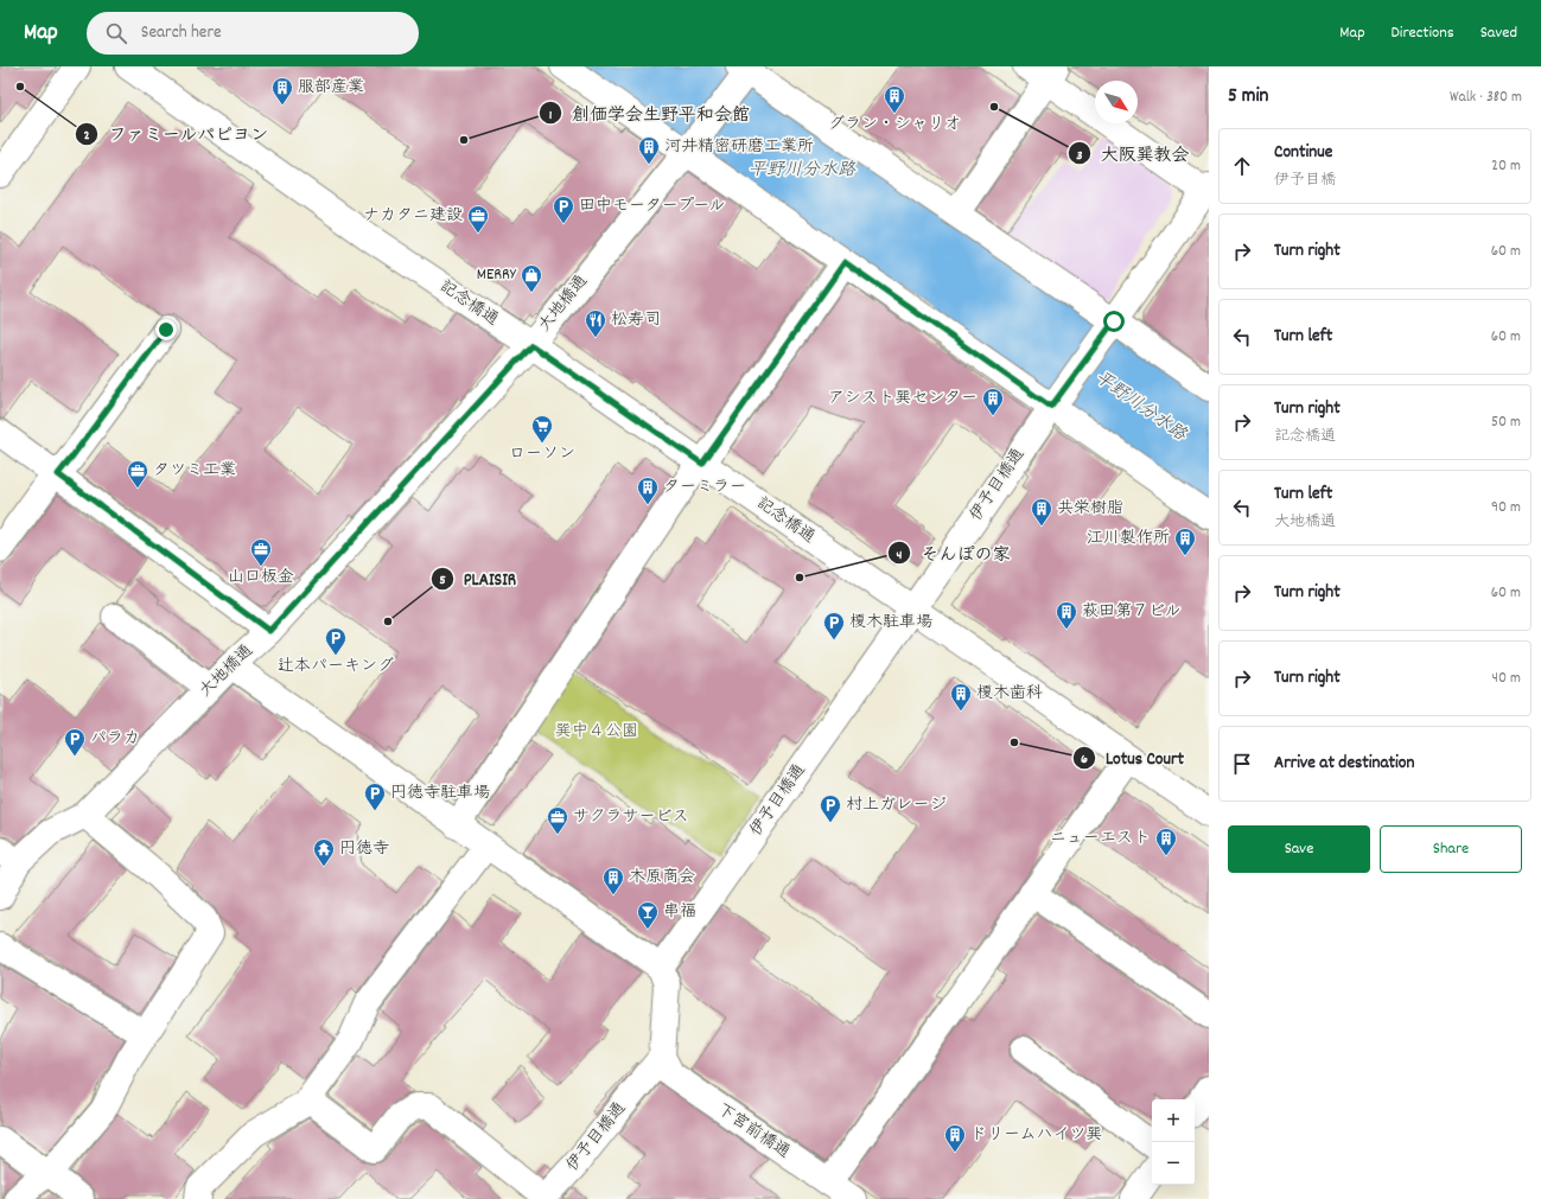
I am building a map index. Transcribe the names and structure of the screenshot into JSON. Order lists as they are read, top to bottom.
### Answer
{
  "streets": {
    "street": [
      "記念橋通",
      "大地橋通",
      "伊予目橋通",
      "下宮前橋通"
    ]
  },
  "crossings": [
    ["記念橋通", "大地橋通"],
    ["記念橋通", "伊予目橋通"],
    ["伊予目橋通", "下宮前橋通"]
  ],
  "water": ["平野川分水路"],
  "parks": ["巽中４公園"],
  "places": {
    "other": [
      "ファミールパピヨン",
      "大阪巽教会",
      "創価学会生野平和会館",
      "そんぽの家",
      "PLAISIR",
      "Lotus Court"
    ],
    "building": [
      "服部産業",
      "グラン・シャリオ",
      "河井精密研磨工業所",
      "アシスト巽センター",
      "ターミラー",
      "共栄樹脂",
      "江川製作所",
      "萩田第７ビル",
      "榎木歯科",
      "ニューエスト",
      "木原商会",
      "ドリームハイツ巽"
    ],
    "parking": [
      "田中モータープール",
      "榎木駐車場",
      "辻本パーキング",
      "パラカ",
      "円徳寺駐車場",
      "村上ガレージ"
    ],
    "office": [
      "ナカタニ建設",
      "タツミ工業",
      "山口板金",
      "サクラサービス"
    ],
    "shop": ["MERRY"],
    "restaurant": ["松寿司"],
    "supermarket": ["ローソン"],
    "temple": ["円徳寺"],
    "bar": ["串福"]
  },
  "north": "bottom right",
  "page": {
    "header": "Map",
    "search": "Search here",
    "nav": ["Map", "Directions", "Saved"],
    "heading": ["5 min", "Walk · 380 m"],
    "list": [
      ["Continue", "伊予目橋", "20 m"],
      ["Turn right", "60 m"],
      ["Turn left", "60 m"],
      ["Turn right", "記念橋通", "50 m"],
      ["Turn left", "大地橋通", "90 m"],
      ["Turn right", "60 m"],
      ["Turn right", "40 m"],
      "Arrive at destination"
    ],
    "buttons": ["Save", "Share"],
    "map_buttons": ["+", "−"]
  }
}
